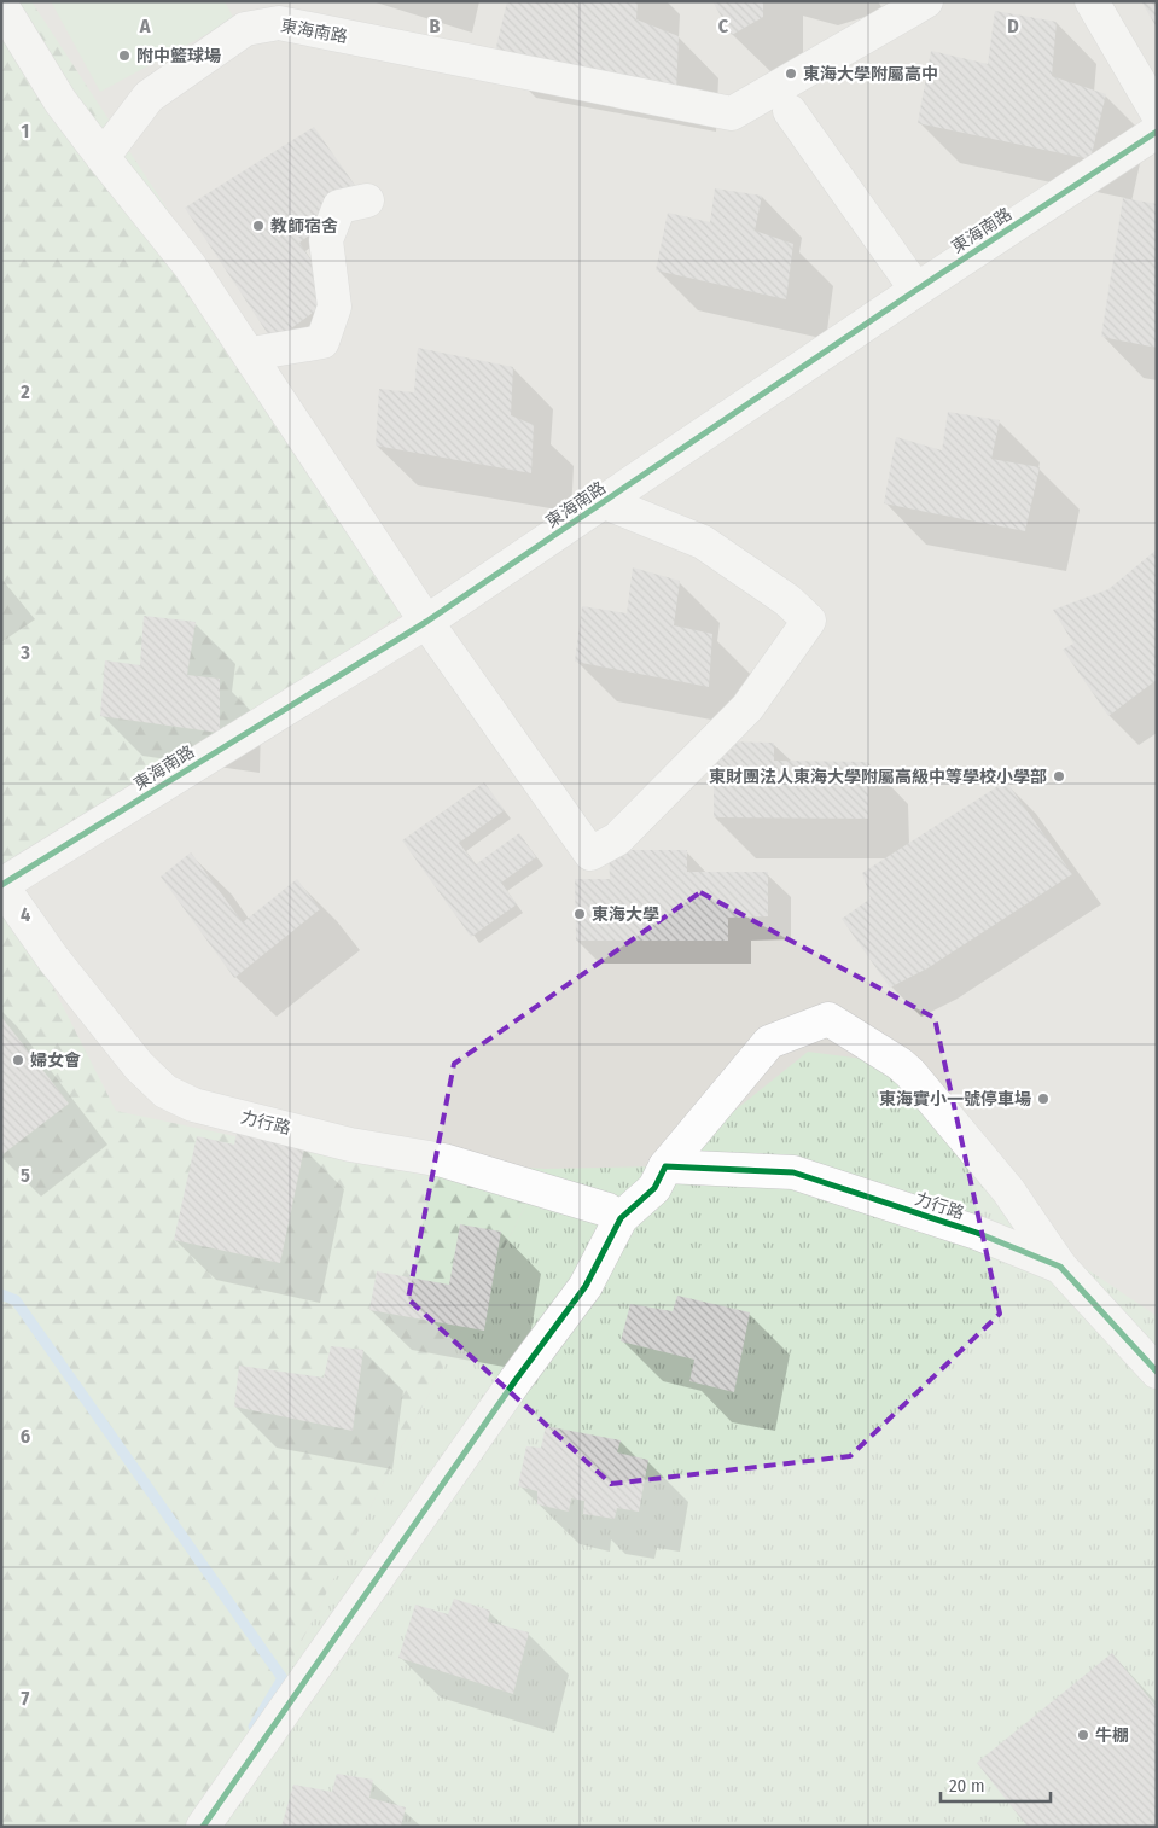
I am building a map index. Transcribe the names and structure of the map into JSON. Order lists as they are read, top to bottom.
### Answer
{
  "streets": {
    "street": ["東海南路", "力行路"]
  },
  "crossings": [
    ["東海南路", "力行路"]
  ],
  "places": [
    "附中籃球場",
    "東海大學附屬高中",
    "教師宿舍",
    "東財團法人東海大學附屬高級中等學校小學部",
    "東海大學",
    "婦女會",
    "東海實小一號停車場",
    "牛棚"
  ],
  "scale_bar": "20 m",
  "grid": {
    "columns": [
      "A",
      "B",
      "C",
      "D"
    ],
    "rows": [
      "1",
      "2",
      "3",
      "4",
      "5",
      "6",
      "7"
    ]
  }
}
